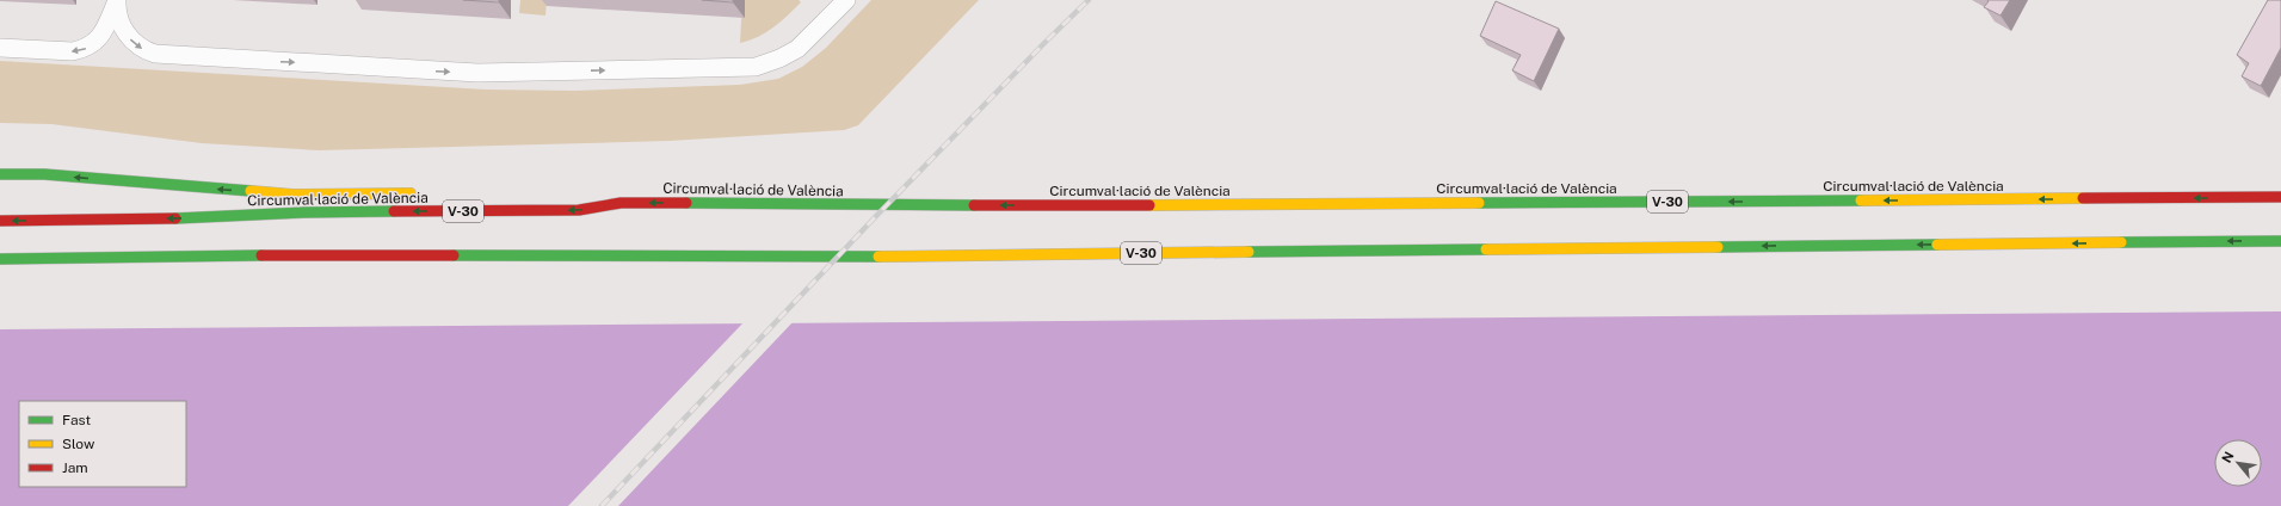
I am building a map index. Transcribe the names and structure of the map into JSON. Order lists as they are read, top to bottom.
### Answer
{
  "streets": {
    "highway": ["Circumval·lació de València", "V-30"]
  },
  "legend": ["Fast", "Slow", "Jam"],
  "north": "top left"
}
